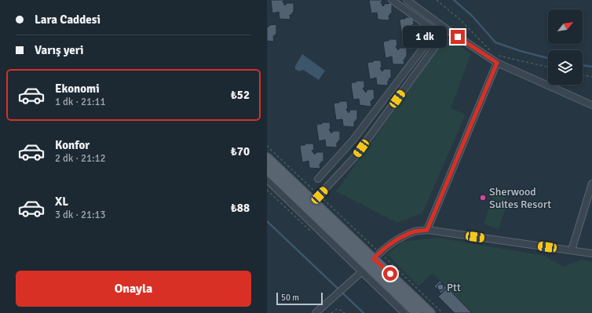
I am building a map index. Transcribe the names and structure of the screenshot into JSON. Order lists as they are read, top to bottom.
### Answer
{
  "places": ["Sherwood Suites Resort", "Ptt"],
  "scale_bar": "50 m",
  "north": "top right",
  "page": {
    "banner": ["Lara Caddesi", "Varış yeri"],
    "bubble": "1 dk",
    "list": [
      {
        "name": "Ekonomi",
        "note": "1 dk · 21:11",
        "value": "₺52"
      },
      {
        "name": "Konfor",
        "note": "2 dk · 21:12",
        "value": "₺70"
      },
      {
        "name": "XL",
        "note": "3 dk · 21:13",
        "value": "₺88"
      }
    ],
    "buttons": "Onayla",
    "scale": "50 m"
  }
}
